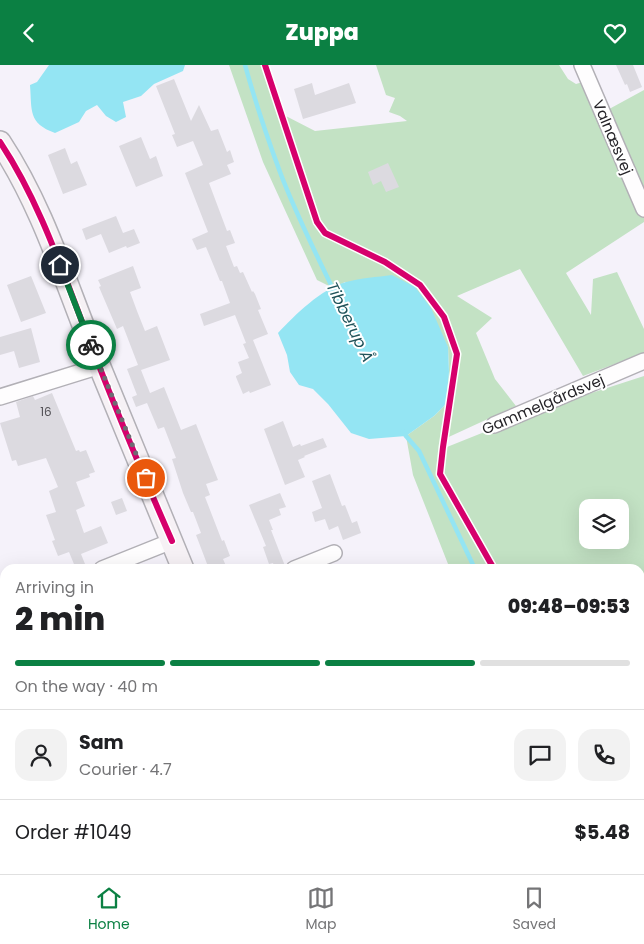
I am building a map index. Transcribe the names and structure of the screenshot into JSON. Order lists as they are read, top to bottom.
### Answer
{
  "streets": {
    "street": ["Valnæsvej", "Gammelgårdsvej"]
  },
  "water": ["Tibberup Å"],
  "house_numbers": ["16"],
  "page": {
    "header": "Zuppa",
    "heading": ["2 min", "Arriving in", "09:48–09:53"],
    "panel": [
      "Sam",
      "Courier · 4.7",
      "Order #1049",
      "$5.48"
    ],
    "bar": "On the way · 40 m",
    "tabs": ["Home", "Map", "Saved"]
  }
}
